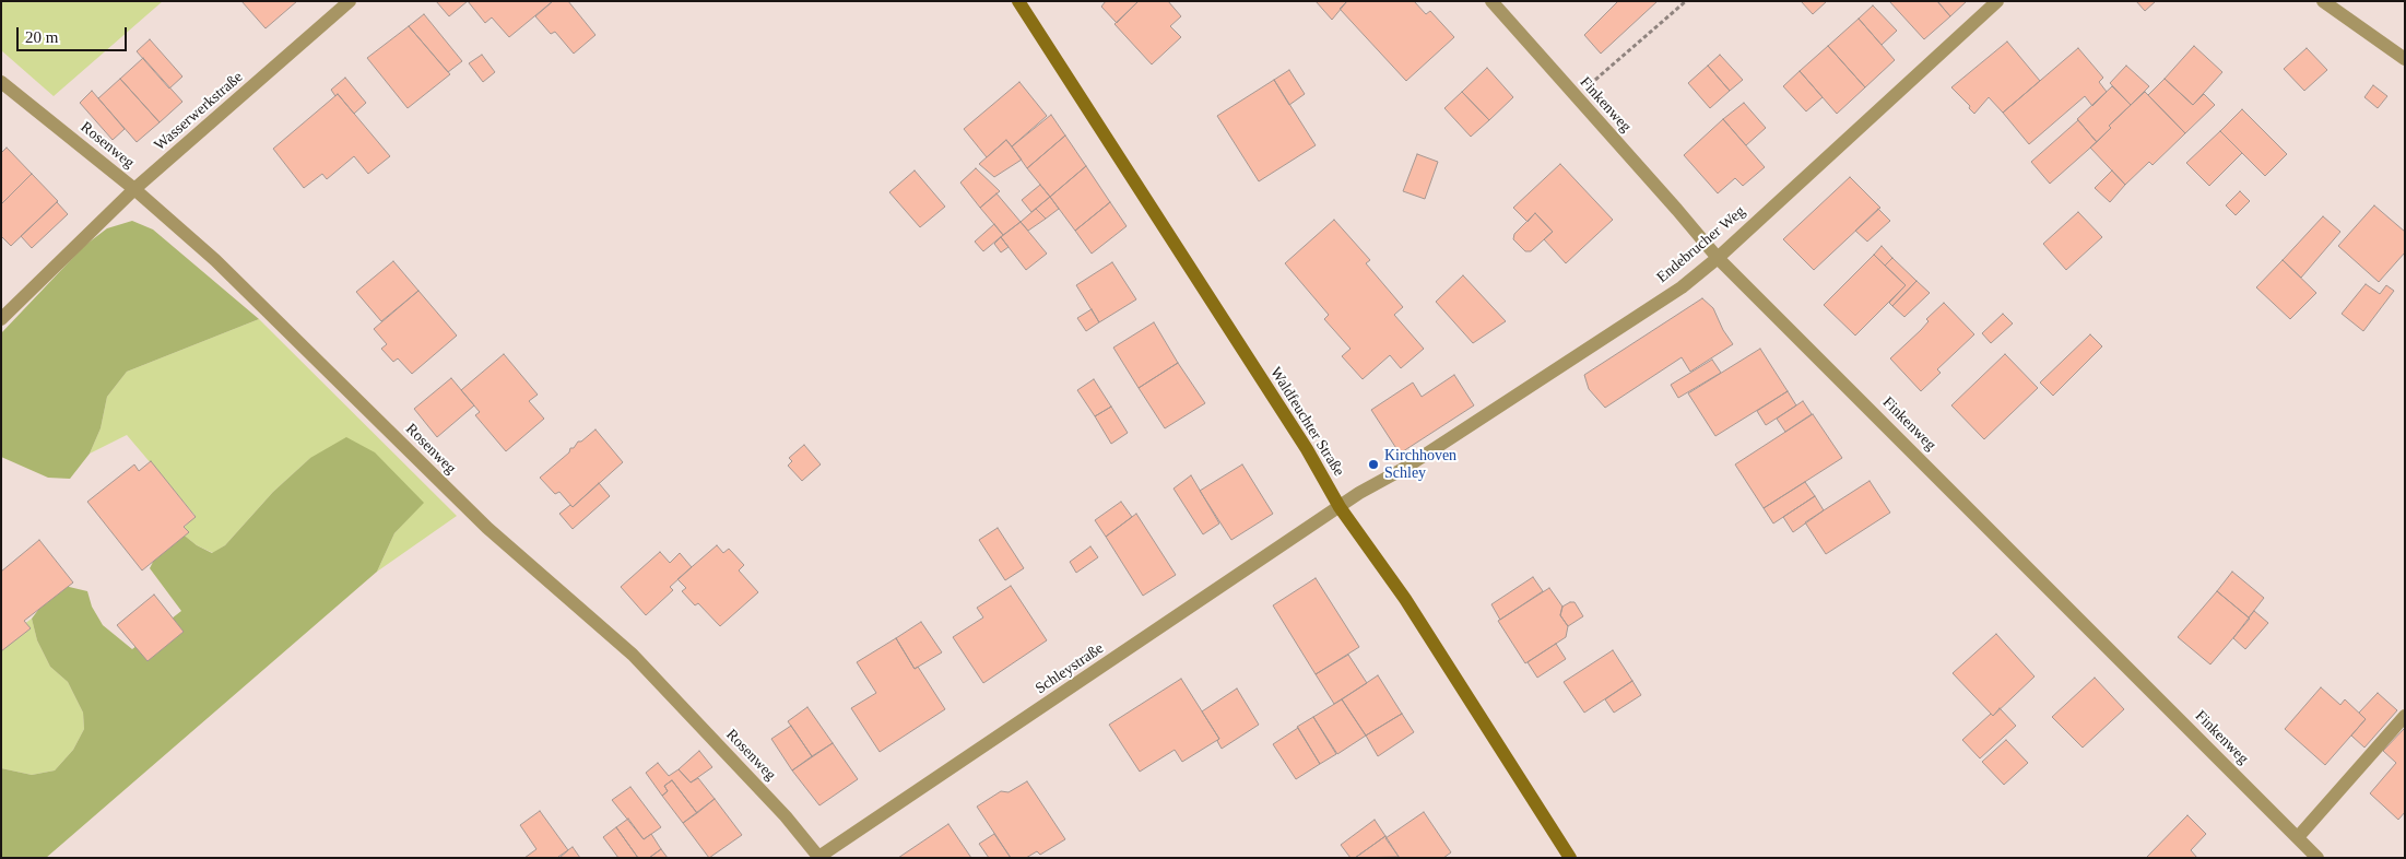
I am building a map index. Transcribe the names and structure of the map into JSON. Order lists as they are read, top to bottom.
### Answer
{
  "streets": {
    "street": [
      "Finkenweg",
      "Wasserwerkstraße",
      "Rosenweg",
      "Endebrucher Weg",
      "Waldfeuchter Straße",
      "Schleystraße"
    ]
  },
  "crossings": [
    ["Finkenweg", "Endebrucher Weg"],
    ["Wasserwerkstraße", "Rosenweg"],
    ["Rosenweg", "Schleystraße"],
    ["Endebrucher Weg", "Waldfeuchter Straße"],
    ["Endebrucher Weg", "Schleystraße"],
    ["Waldfeuchter Straße", "Schleystraße"]
  ],
  "places": ["Kirchhoven Schley"],
  "scale_bar": "20 m"
}
